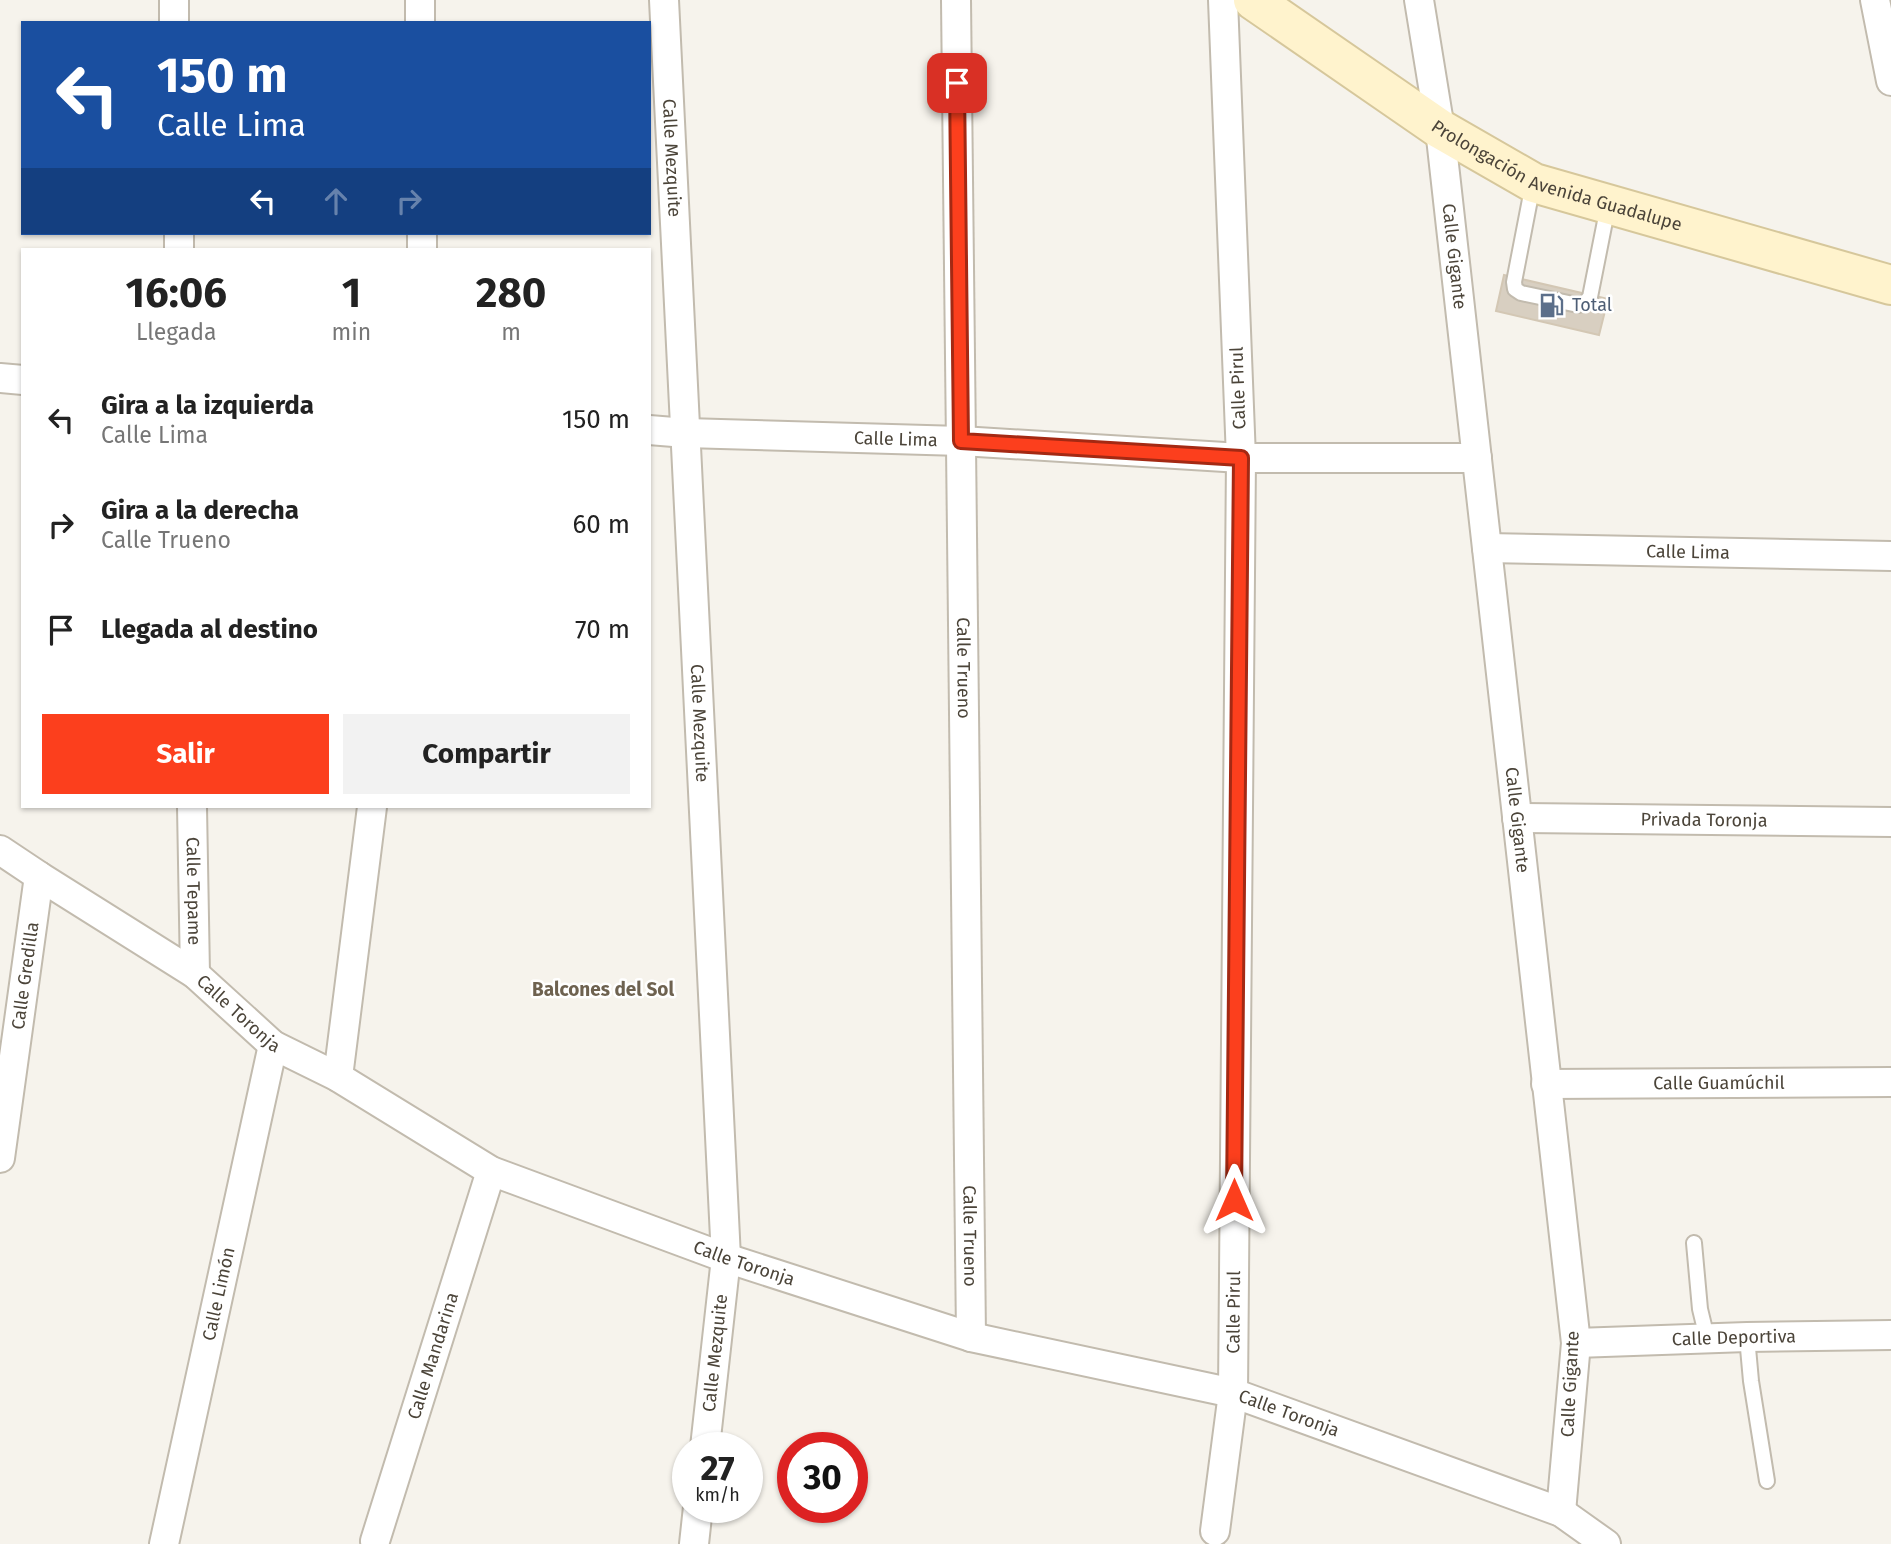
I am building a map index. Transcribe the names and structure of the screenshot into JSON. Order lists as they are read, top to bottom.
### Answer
{
  "streets": {
    "main road": ["Prolongación Avenida Guadalupe"],
    "street": [
      "Calle Mezquite",
      "Calle Gigante",
      "Calle Pirul",
      "Calle Lima",
      "Calle Trueno",
      "Privada Toronja",
      "Calle Tepame",
      "Calle Gredilla",
      "Calle Toronja",
      "Calle Guamúchil",
      "Calle Limón",
      "Calle Deportiva",
      "Calle Mandarina"
    ]
  },
  "crossings": [
    ["Calle Mezquite", "Calle Lima"],
    ["Calle Mezquite", "Calle Toronja"],
    ["Prolongación Avenida Guadalupe", "Calle Gigante"],
    ["Calle Gigante", "Calle Lima"],
    ["Calle Gigante", "Privada Toronja"],
    ["Calle Gigante", "Calle Toronja"],
    ["Calle Gigante", "Calle Guamúchil"],
    ["Calle Gigante", "Calle Deportiva"],
    ["Calle Pirul", "Calle Lima"],
    ["Calle Pirul", "Calle Toronja"],
    ["Calle Lima", "Calle Trueno"],
    ["Calle Trueno", "Calle Toronja"],
    ["Calle Tepame", "Calle Toronja"],
    ["Calle Gredilla", "Calle Toronja"],
    ["Calle Toronja", "Calle Limón"],
    ["Calle Toronja", "Calle Mandarina"]
  ],
  "districts": ["Balcones del Sol"],
  "places": {
    "fuel station": ["Total"]
  },
  "page": {
    "turn": ["150 m", "Calle Lima"],
    "eta": [
      "16:06",
      "Llegada",
      "1",
      "min",
      "280",
      "m"
    ],
    "list": [
      {
        "name": "Gira a la izquierda",
        "note": "Calle Lima",
        "value": "150 m"
      },
      {
        "name": "Gira a la derecha",
        "note": "Calle Trueno",
        "value": "60 m"
      },
      {
        "name": "Llegada al destino",
        "value": "70 m"
      }
    ],
    "buttons": ["Salir", "Compartir"],
    "speed": "27 km/h",
    "limit": "30"
  }
}
